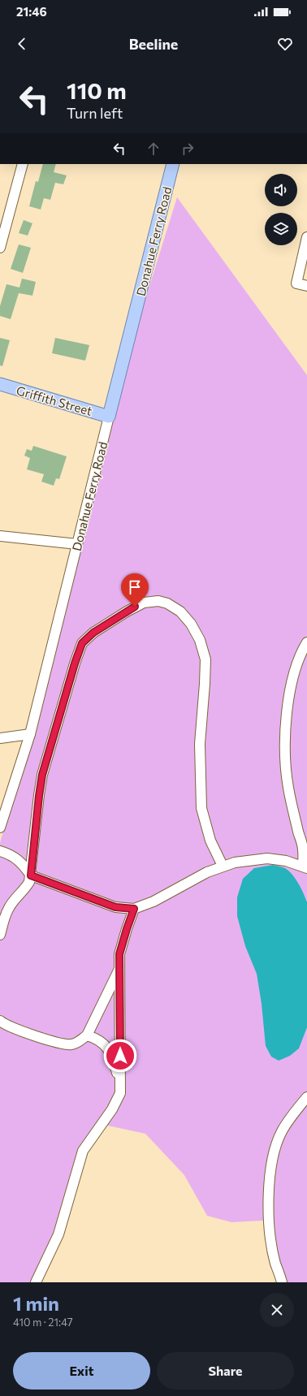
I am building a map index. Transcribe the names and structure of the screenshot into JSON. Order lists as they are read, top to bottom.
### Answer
{
  "streets": {
    "main road": ["Donahue Ferry Road", "Griffith Street"]
  },
  "crossings": [
    ["Donahue Ferry Road", "Griffith Street"]
  ],
  "page": {
    "status": "21:46",
    "header": "Beeline",
    "turn": ["110 m", "Turn left"],
    "heading": ["1 min", "410 m · 21:47"],
    "buttons": ["Exit", "Share"]
  }
}
